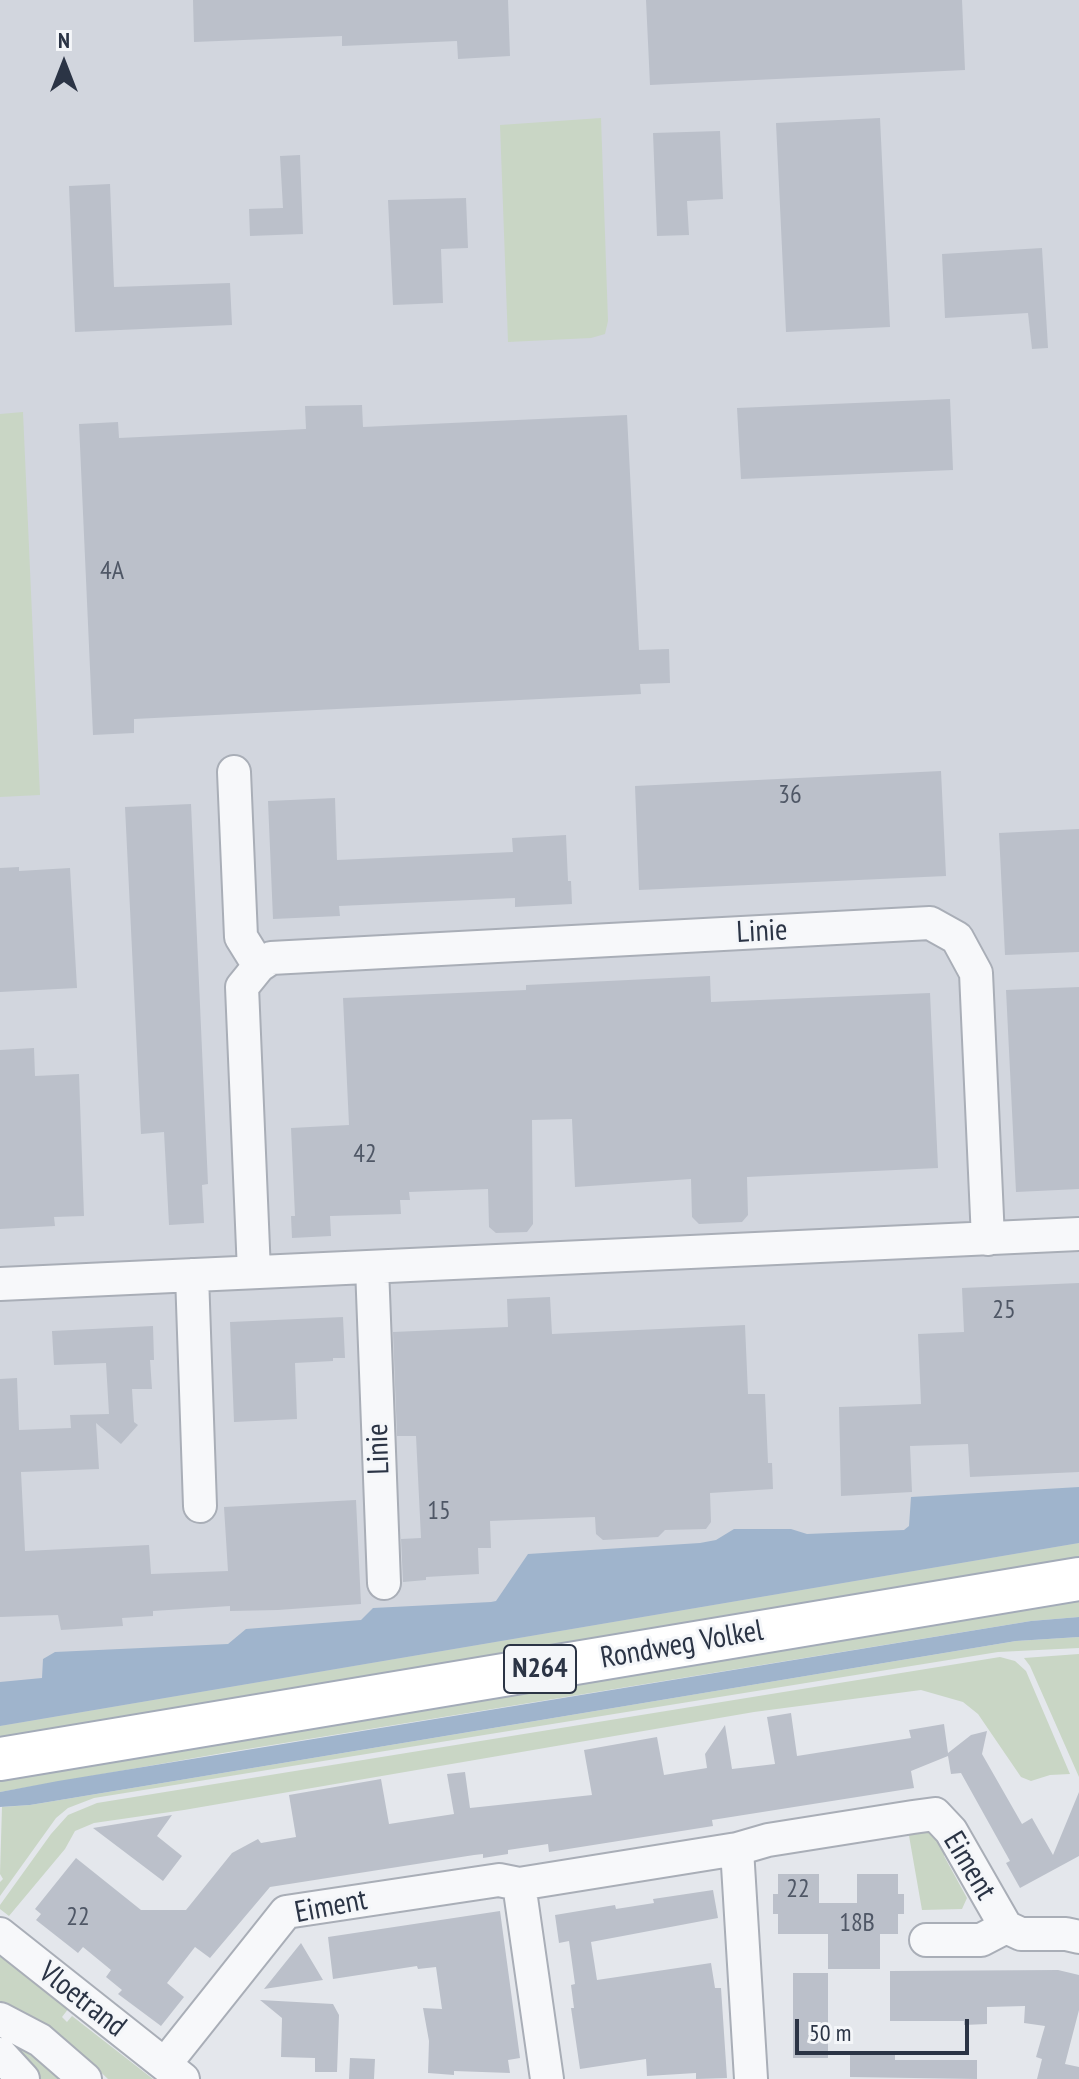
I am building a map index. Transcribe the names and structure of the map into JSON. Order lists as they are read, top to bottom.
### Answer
{
  "streets": {
    "main road": ["Rondweg Volkel", "N264"],
    "street": ["Linie", "Eiment", "Vloetrand"]
  },
  "crossings": [
    ["Eiment", "Vloetrand"]
  ],
  "house_numbers": [
    "4A",
    "36",
    "42",
    "25",
    "15",
    "22",
    "22",
    "18B"
  ],
  "scale_bar": "50 m",
  "north": "top"
}
